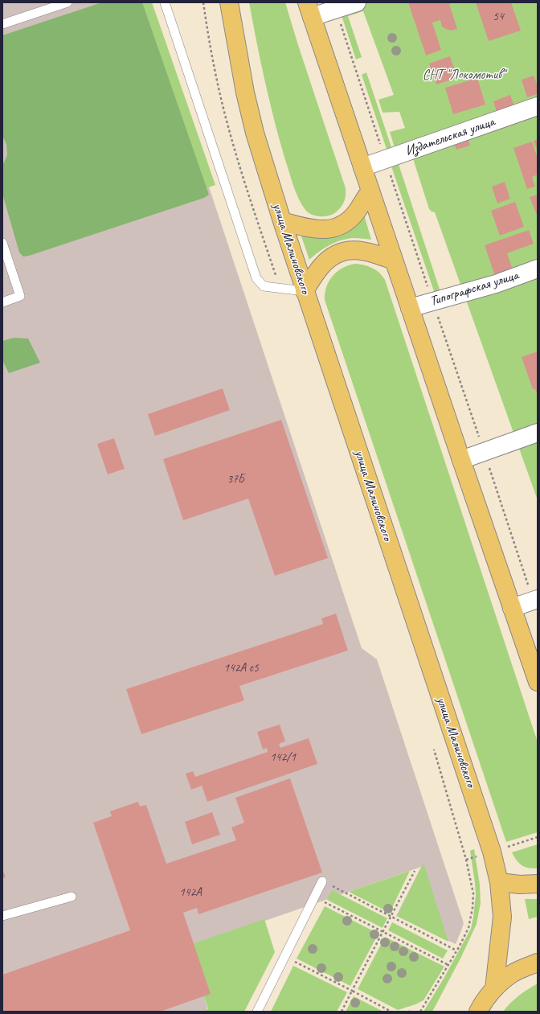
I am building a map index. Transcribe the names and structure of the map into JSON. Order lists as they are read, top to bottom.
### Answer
{
  "streets": {
    "highway": ["улица Малиновского"],
    "street": ["Издательская улица", "Типографская улица"]
  },
  "parks": ["СНТ \"Локомотив\""],
  "house_numbers": [
    "54",
    "37Б",
    "142А с5",
    "142/1",
    "142А"
  ]
}
